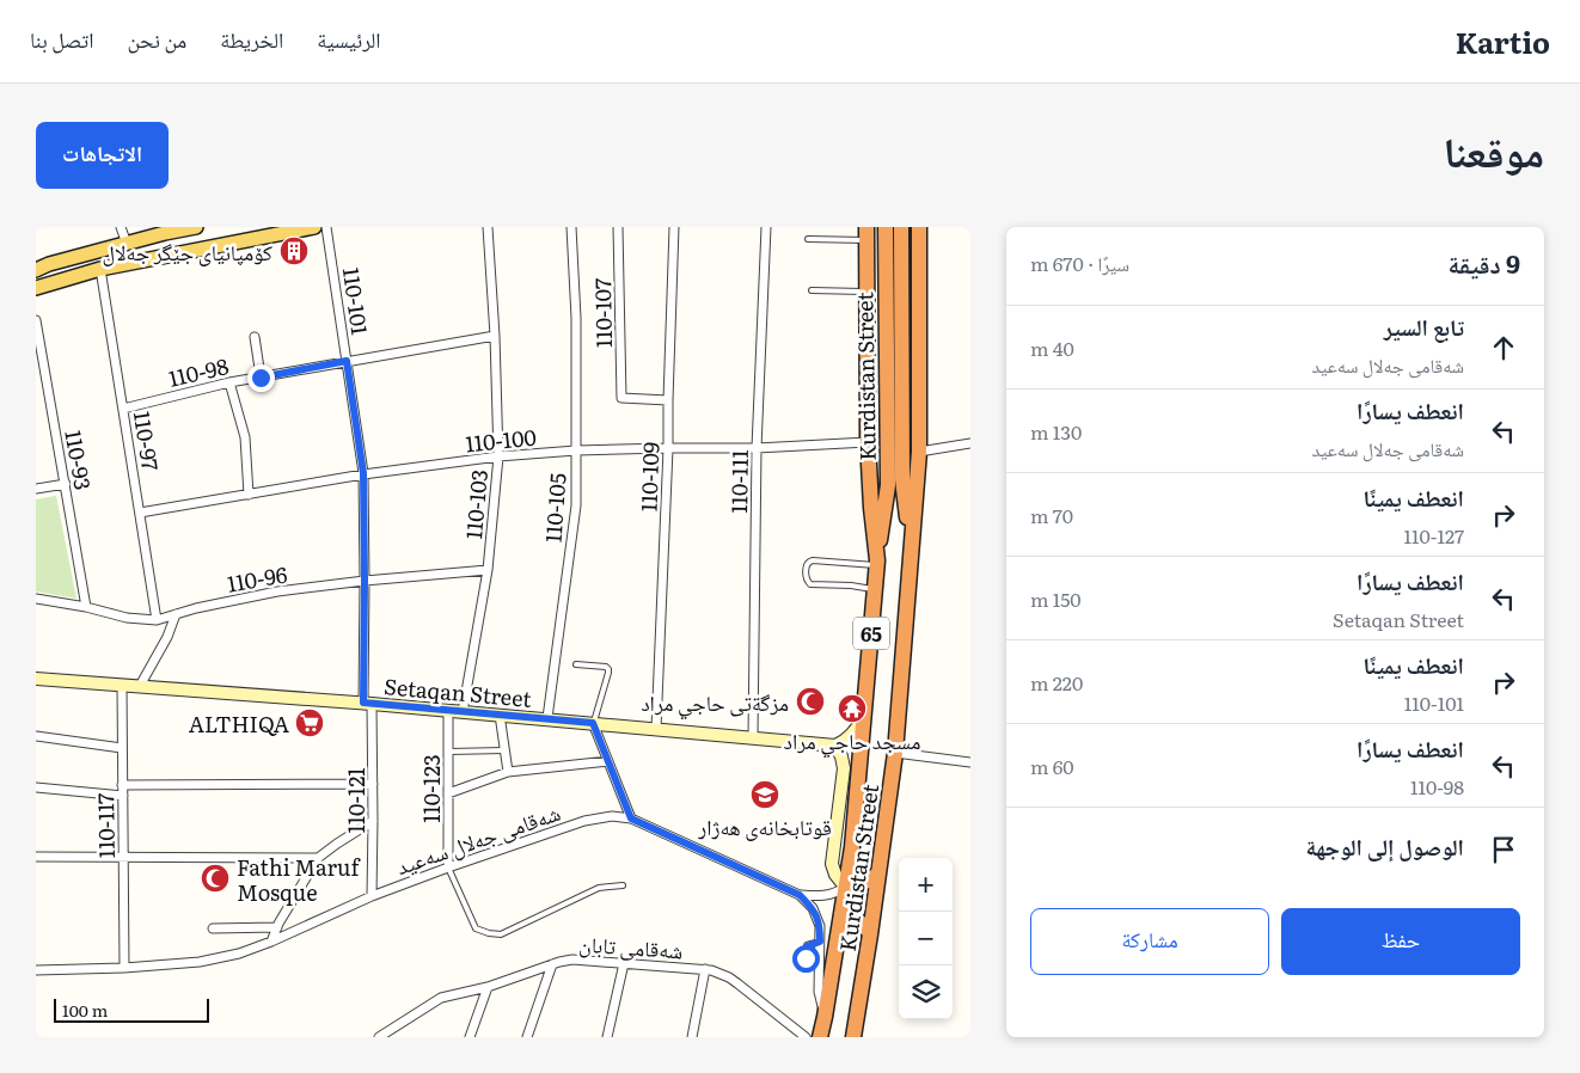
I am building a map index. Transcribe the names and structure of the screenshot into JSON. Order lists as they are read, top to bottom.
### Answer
{
  "streets": {
    "highway": ["Kurdistan Street", "65"],
    "main road": ["Setaqan Street"],
    "street": [
      "110-101",
      "110-107",
      "110-98",
      "110-100",
      "110-97",
      "110-93",
      "110-109",
      "110-111",
      "110-103",
      "110-105",
      "110-96",
      "110-123",
      "110-121",
      "110-117",
      "شەقامی جەلال سەعید",
      "شەقامی تابان"
    ]
  },
  "crossings": [
    ["110-101", "110-98"],
    ["110-101", "110-100"],
    ["110-101", "110-96"],
    ["110-101", "Setaqan Street"],
    ["110-101", "110-121"],
    ["110-107", "110-109"],
    ["110-98", "110-97"],
    ["110-98", "110-103"],
    ["Kurdistan Street", "110-100"],
    ["Kurdistan Street", "شەقامی جەلال سەعید"],
    ["110-100", "110-97"],
    ["110-100", "110-109"],
    ["110-100", "110-111"],
    ["110-100", "110-103"],
    ["110-100", "110-105"],
    ["110-97", "110-96"],
    ["110-93", "110-96"],
    ["110-109", "Setaqan Street"],
    ["110-111", "Setaqan Street"],
    ["110-103", "110-96"],
    ["110-103", "Setaqan Street"],
    ["110-105", "Setaqan Street"],
    ["Setaqan Street", "110-123"],
    ["Setaqan Street", "110-121"],
    ["Setaqan Street", "110-117"],
    ["110-123", "شەقامی جەلال سەعید"],
    ["110-121", "شەقامی جەلال سەعید"],
    ["110-117", "شەقامی جەلال سەعید"]
  ],
  "places": {
    "building": ["کۆمپانیای جێگر جەلال"],
    "mosque": ["مزگةتی حاجي مراد", "Fathi Maruf Mosque"],
    "temple": ["مسجد حاجي مراد"],
    "supermarket": ["ALTHIQA"],
    "school or university": ["قوتابخانەی هەژار"]
  },
  "scale_bar": "100 m",
  "page": {
    "header": "Kartio",
    "nav": [
      "الرئيسية",
      "الخريطة",
      "من نحن",
      "اتصل بنا"
    ],
    "title": "موقعنا",
    "buttons": [
      "الاتجاهات",
      ["حفظ", "مشاركة"]
    ],
    "heading": ["9 دقيقة", "سيرًا · 670 m"],
    "list": [
      ["تابع السير", "شەقامی جەلال سەعید", "40 m"],
      ["انعطف يسارًا", "شەقامی جەلال سەعید", "130 m"],
      ["انعطف يمينًا", "110-127", "70 m"],
      ["انعطف يسارًا", "Setaqan Street", "150 m"],
      ["انعطف يمينًا", "110-101", "220 m"],
      ["انعطف يسارًا", "110-98", "60 m"],
      "الوصول إلى الوجهة"
    ],
    "map_buttons": ["+", "−"],
    "scale": "100 m"
  }
}
